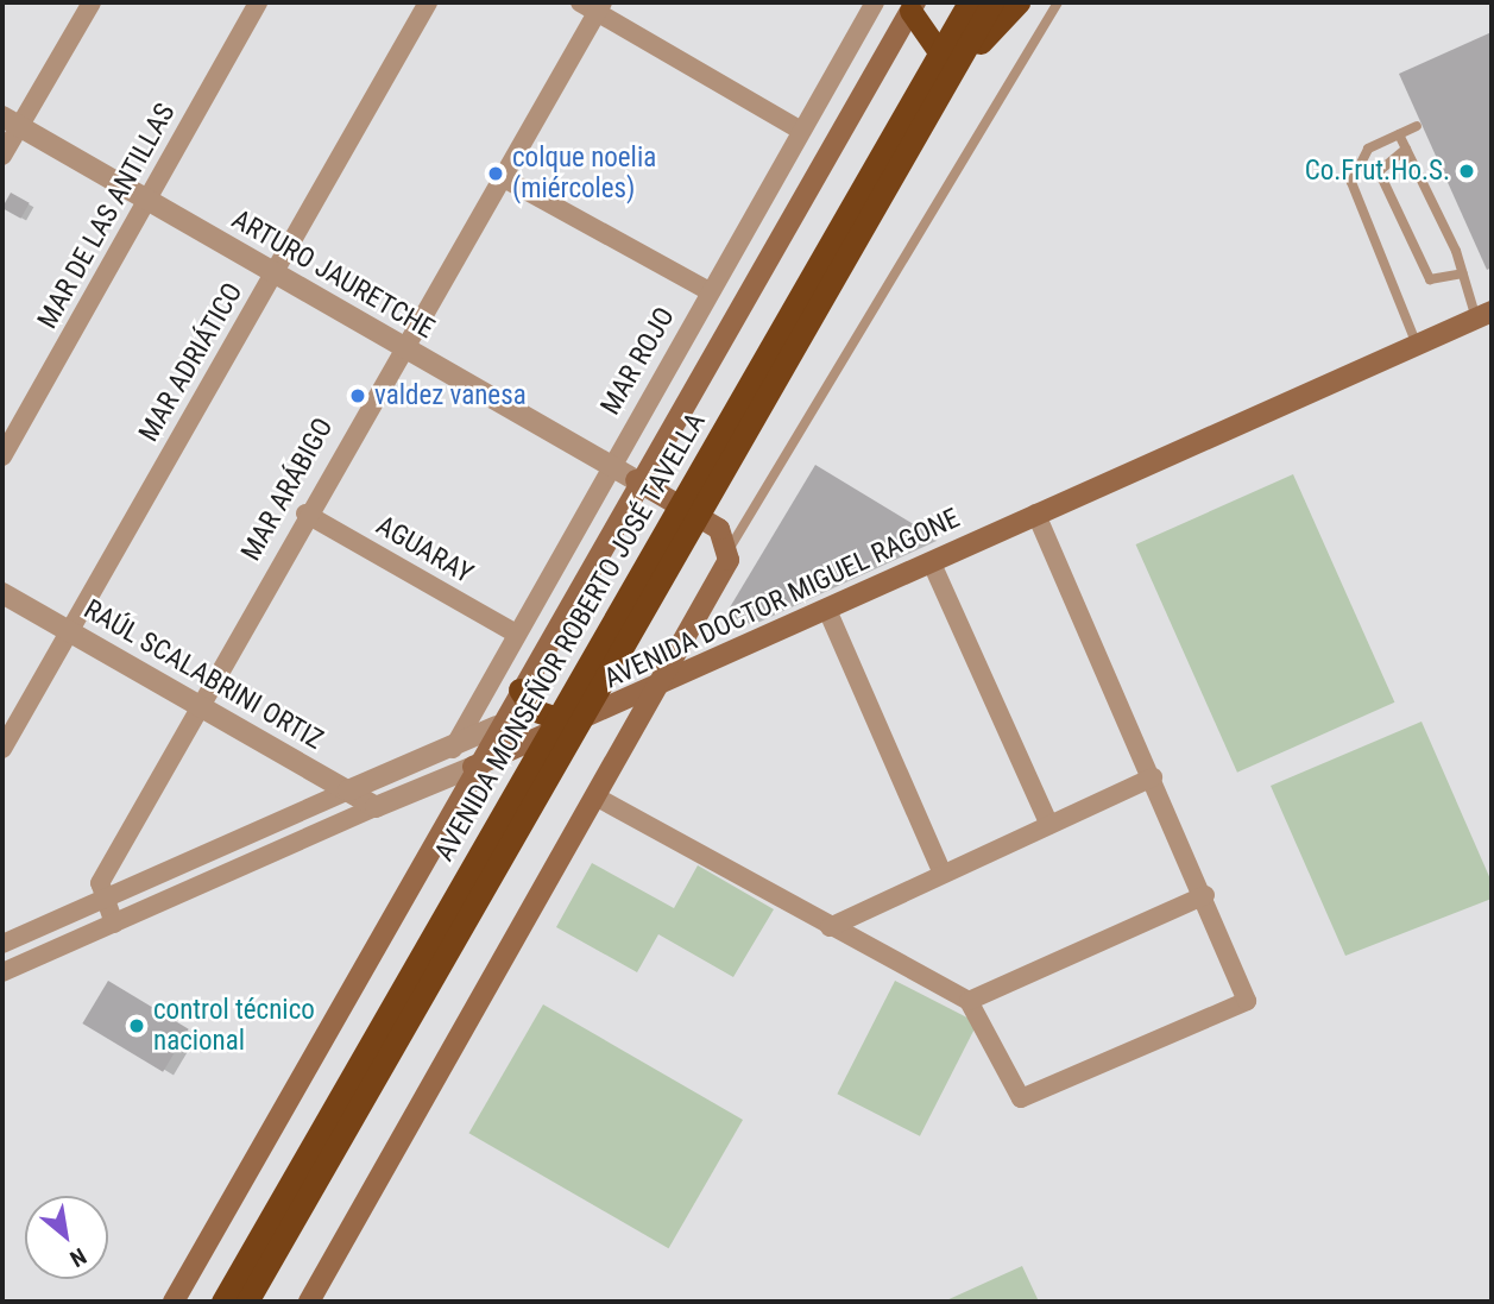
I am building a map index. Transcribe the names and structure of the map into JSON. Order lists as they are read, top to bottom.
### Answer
{
  "streets": {
    "highway": ["AVENIDA MONSEÑOR ROBERTO JOSÉ TAVELLA"],
    "main road": ["AVENIDA DOCTOR MIGUEL RAGONE"],
    "street": [
      "MAR DE LAS ANTILLAS",
      "ARTURO JAURETCHE",
      "MAR ROJO",
      "MAR ADRIÁTICO",
      "MAR ARÁBIGO",
      "AGUARAY",
      "RAÚL SCALABRINI ORTIZ"
    ]
  },
  "crossings": [
    ["MAR DE LAS ANTILLAS", "ARTURO JAURETCHE"],
    ["ARTURO JAURETCHE", "MAR ROJO"],
    ["ARTURO JAURETCHE", "MAR ADRIÁTICO"],
    ["ARTURO JAURETCHE", "MAR ARÁBIGO"],
    ["MAR ROJO", "AGUARAY"],
    ["MAR ADRIÁTICO", "RAÚL SCALABRINI ORTIZ"],
    ["MAR ARÁBIGO", "AGUARAY"],
    ["MAR ARÁBIGO", "RAÚL SCALABRINI ORTIZ"],
    ["AVENIDA DOCTOR MIGUEL RAGONE", "AVENIDA MONSEÑOR ROBERTO JOSÉ TAVELLA"],
    ["AVENIDA DOCTOR MIGUEL RAGONE", "RAÚL SCALABRINI ORTIZ"]
  ],
  "places": [
    "Co.Frut.Ho.S.",
    "colque noelia (miércoles)",
    "valdez vanesa",
    "control técnico nacional"
  ],
  "north": "bottom right"
}
